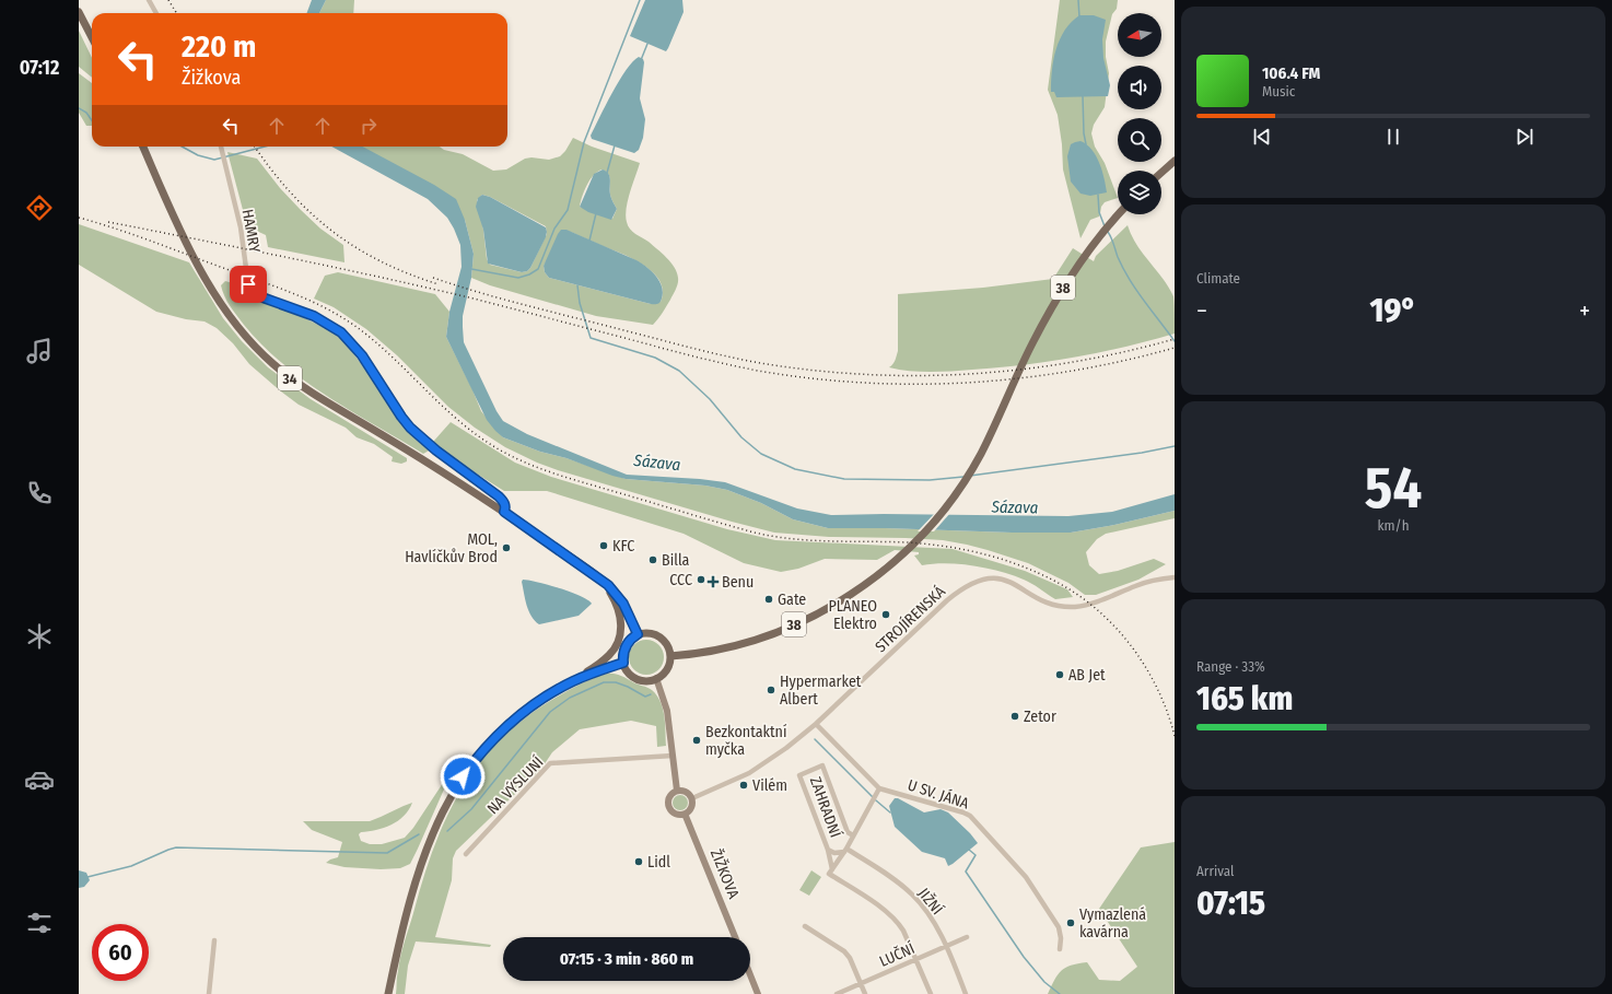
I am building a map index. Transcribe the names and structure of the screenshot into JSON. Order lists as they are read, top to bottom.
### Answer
{
  "streets": {
    "main road": ["38", "34", "ŽIŽKOVA"],
    "street": [
      "HAMRY",
      "STROJÍRENSKÁ",
      "NA VÝSLUNÍ",
      "U SV. JÁNA",
      "ZAHRADNÍ",
      "JIŽNÍ",
      "LUČNÍ"
    ]
  },
  "crossings": [
    ["HAMRY", "34"],
    ["38", "34"],
    ["STROJÍRENSKÁ", "U SV. JÁNA"],
    ["STROJÍRENSKÁ", "ŽIŽKOVA"],
    ["U SV. JÁNA", "ZAHRADNÍ"],
    ["ZAHRADNÍ", "JIŽNÍ"],
    ["ZAHRADNÍ", "LUČNÍ"],
    ["JIŽNÍ", "LUČNÍ"]
  ],
  "water": ["Sázava"],
  "places": {
    "other": [
      "KFC",
      "MOL, Havlíčkův Brod",
      "Billa",
      "CCC",
      "Gate",
      "PLANEO Elektro",
      "AB Jet",
      "Hypermarket Albert",
      "Zetor",
      "Bezkontaktní myčka",
      "Vilém",
      "Lidl",
      "Vymazlená kavárna"
    ],
    "health": ["Benu"]
  },
  "north": "left",
  "page": {
    "tabs": "07:12",
    "turn": ["220 m", "Žižkova"],
    "song": ["106.4 FM", "Music"],
    "tile": [
      "Climate",
      ["54", "km/h"],
      ["Range · 33%", "165 km"],
      ["Arrival", "07:15"]
    ],
    "heat": ["−", "19°", "+"],
    "limit": "60",
    "trip": "07:15 · 3 min · 860 m"
  }
}
